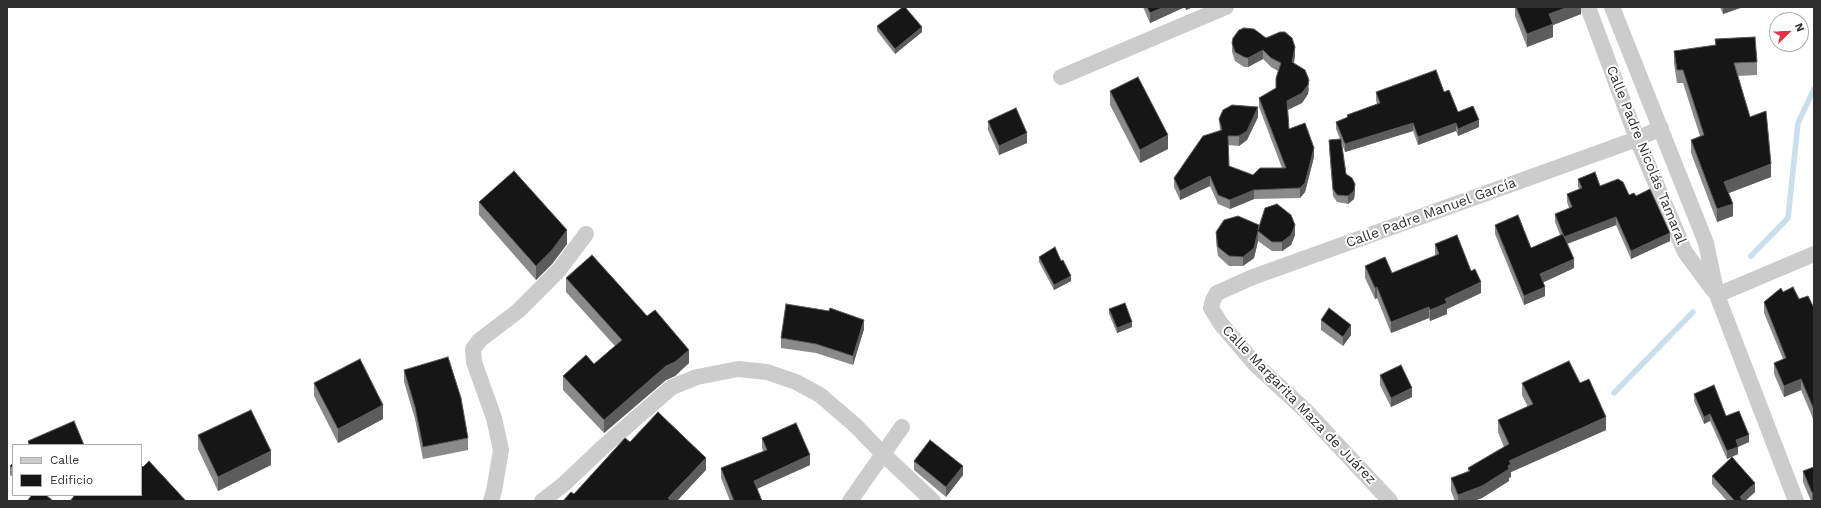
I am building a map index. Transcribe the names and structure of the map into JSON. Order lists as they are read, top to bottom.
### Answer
{
  "streets": {
    "street": ["Calle Padre Nicolás Tamaral", "Calle Padre Manuel García", "Calle Margarita Maza de Juárez"]
  },
  "crossings": [
    ["Calle Padre Nicolás Tamaral", "Calle Padre Manuel García"],
    ["Calle Padre Manuel García", "Calle Margarita Maza de Juárez"]
  ],
  "legend": ["Calle", "Edificio"],
  "north": "top right"
}
